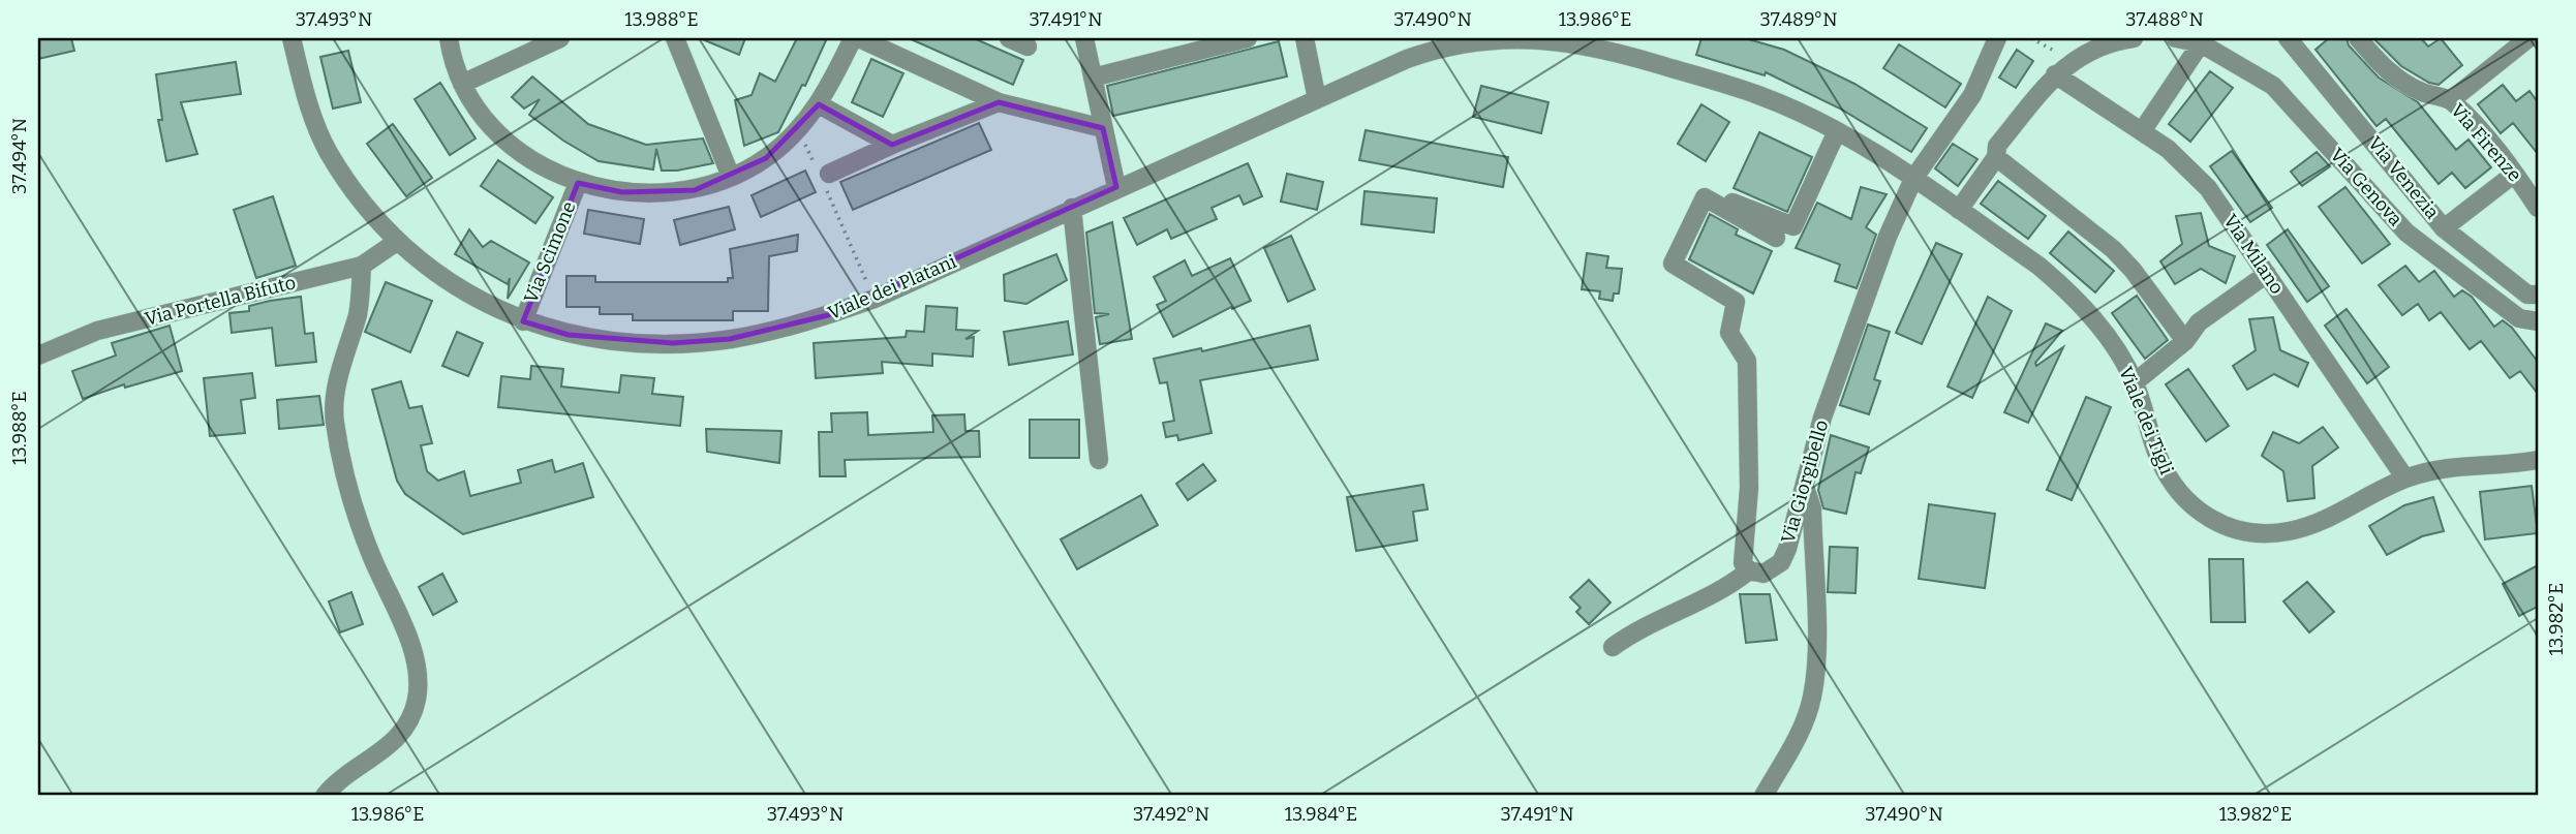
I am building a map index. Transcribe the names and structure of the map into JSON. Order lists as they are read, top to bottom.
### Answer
{
  "streets": {
    "street": [
      "Via Firenze",
      "Via Venezia",
      "Via Genova",
      "Via Scimone",
      "Via Milano",
      "Viale dei Platani",
      "Via Portella Bifuto",
      "Viale dei Tigli",
      "Via Giorgibello"
    ]
  },
  "crossings": [
    ["Via Scimone", "Viale dei Platani"],
    ["Via Milano", "Viale dei Tigli"],
    ["Viale dei Platani", "Via Portella Bifuto"],
    ["Viale dei Platani", "Viale dei Tigli"],
    ["Viale dei Tigli", "Via Giorgibello"]
  ],
  "coordinates": [
    "37.493°N",
    "13.988°E",
    "37.491°N",
    "37.490°N",
    "13.986°E",
    "37.489°N",
    "37.488°N",
    "37.494°N",
    "13.982°E",
    "37.492°N",
    "13.984°E"
  ]
}
